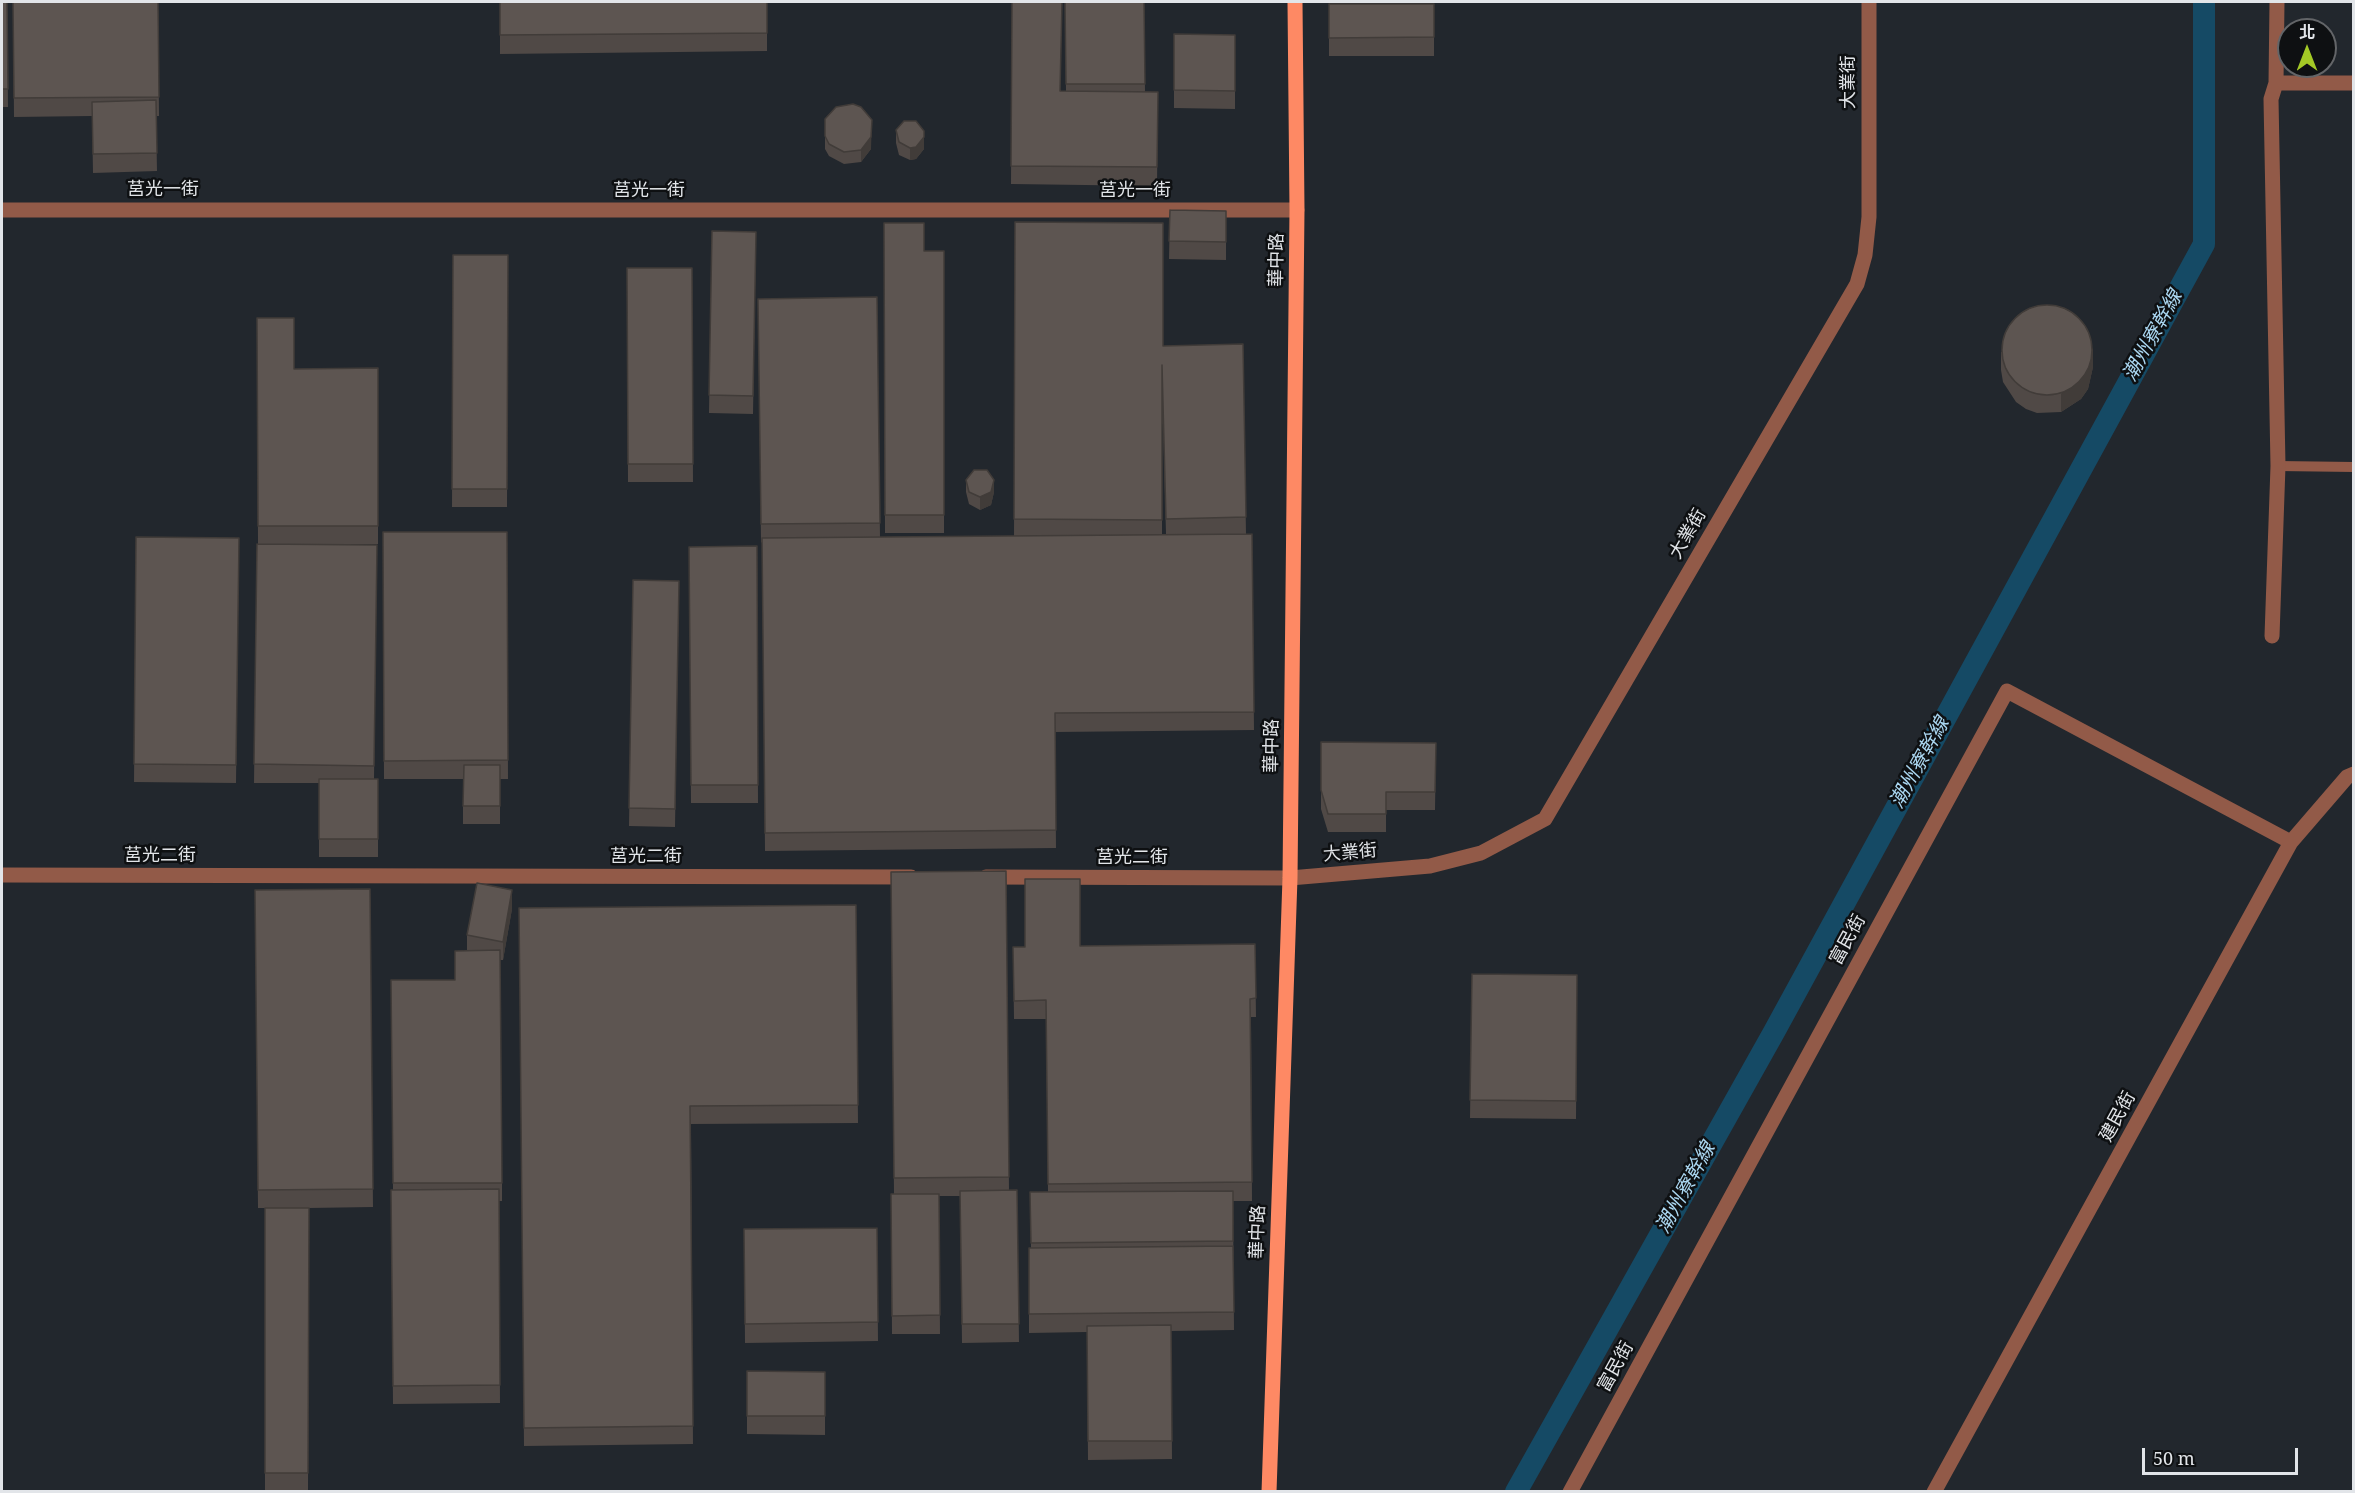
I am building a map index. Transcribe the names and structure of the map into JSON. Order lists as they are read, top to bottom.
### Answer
{
  "streets": {
    "main road": ["華中路"],
    "street": [
      "大業街",
      "莒光一街",
      "莒光二街",
      "富民街",
      "建民街"
    ]
  },
  "crossings": [
    ["大業街", "華中路"],
    ["大業街", "莒光二街"],
    ["莒光一街", "華中路"],
    ["華中路", "莒光二街"],
    ["富民街", "建民街"]
  ],
  "water": ["潮州寮幹線"],
  "scale_bar": "50 m",
  "north": "top"
}
